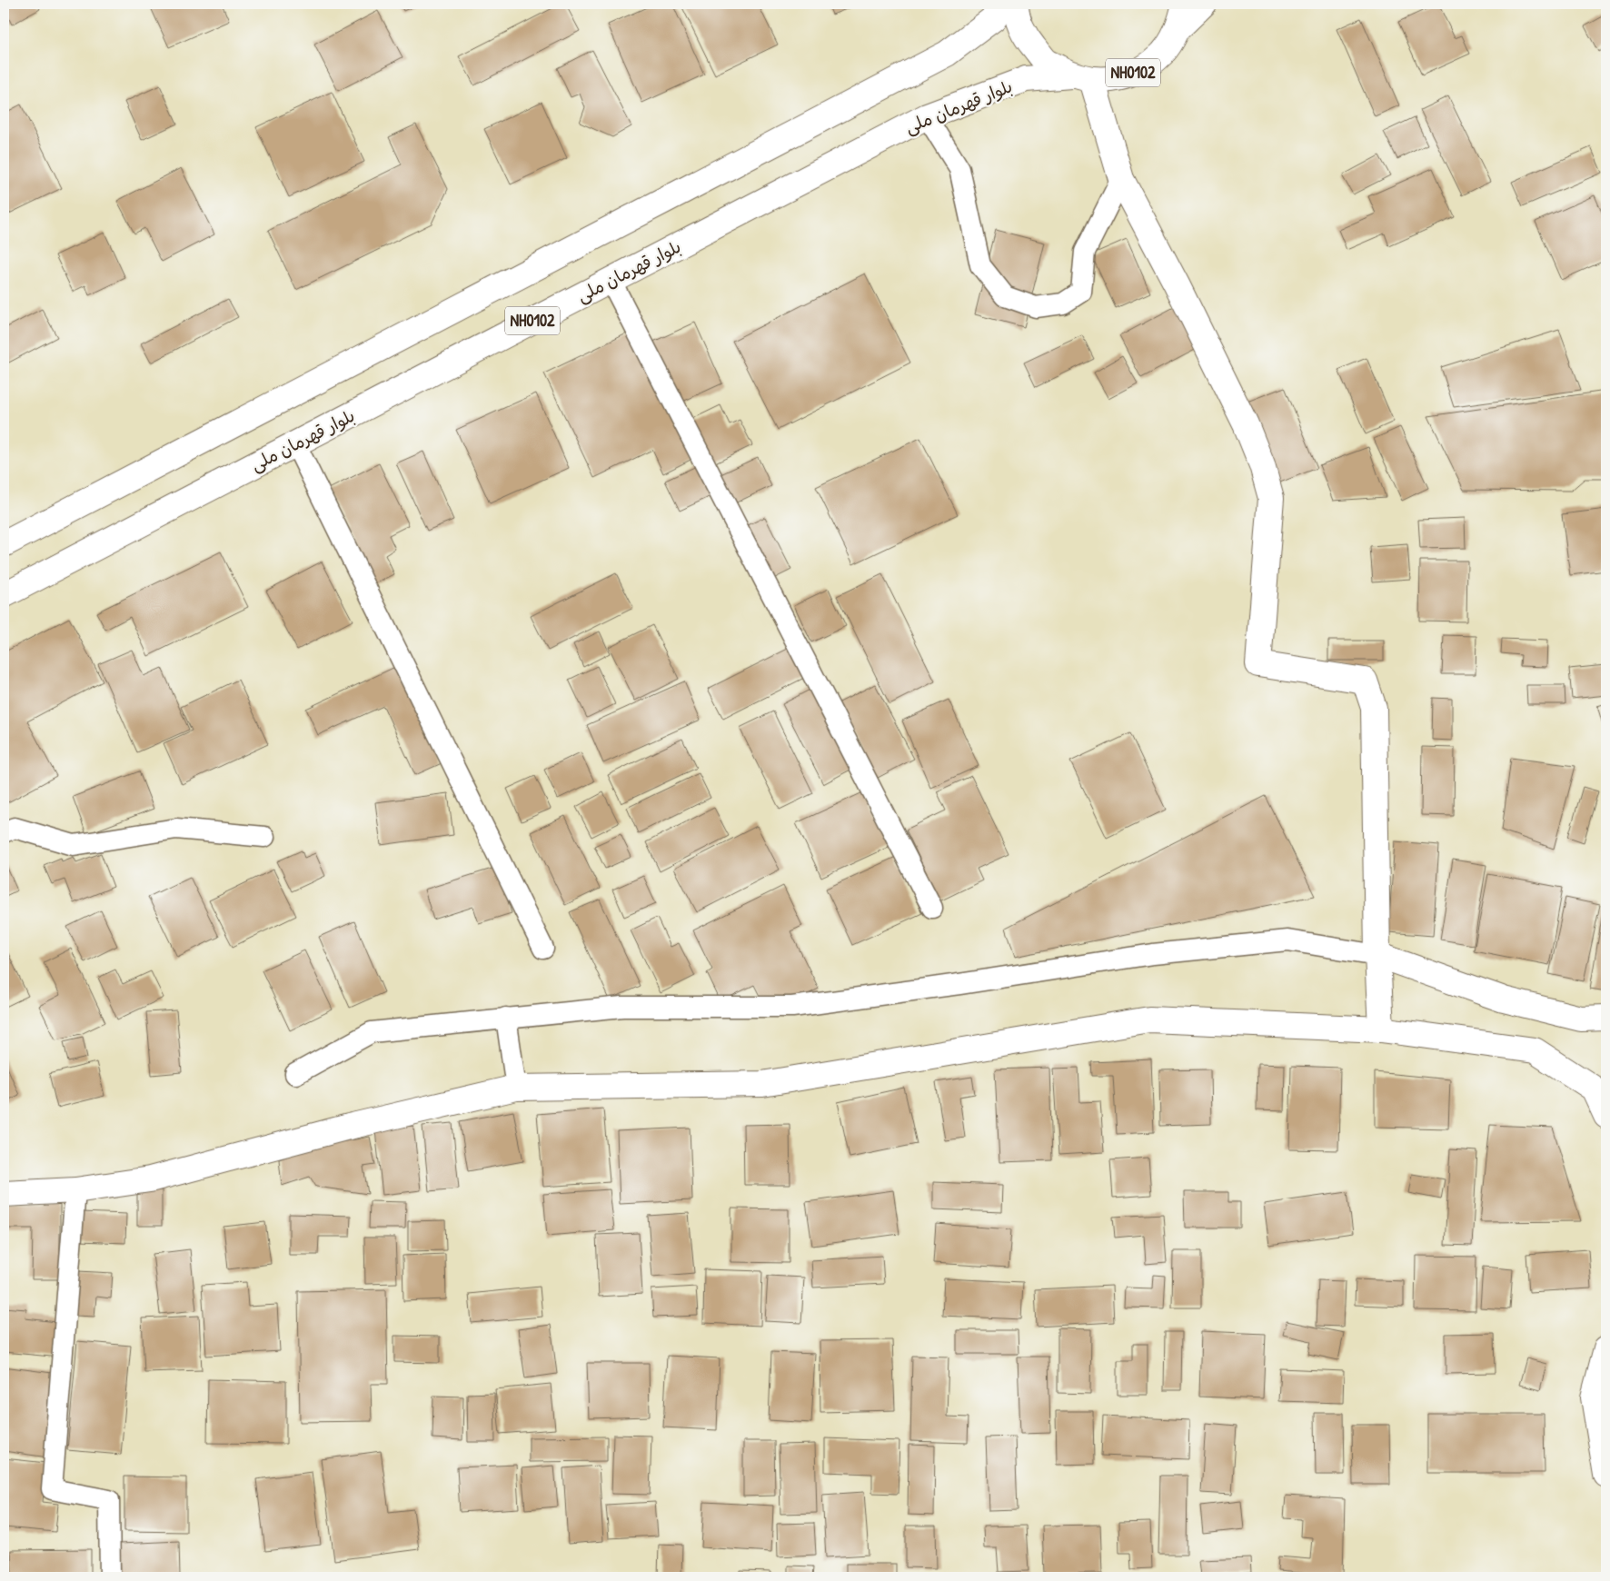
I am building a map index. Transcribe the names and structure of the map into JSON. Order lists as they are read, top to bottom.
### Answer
{
  "streets": {
    "main road": ["NH0102", "بلوار قهرمان ملی"]
  },
  "crossings": [
    ["NH0102", "بلوار قهرمان ملی"]
  ]
}
